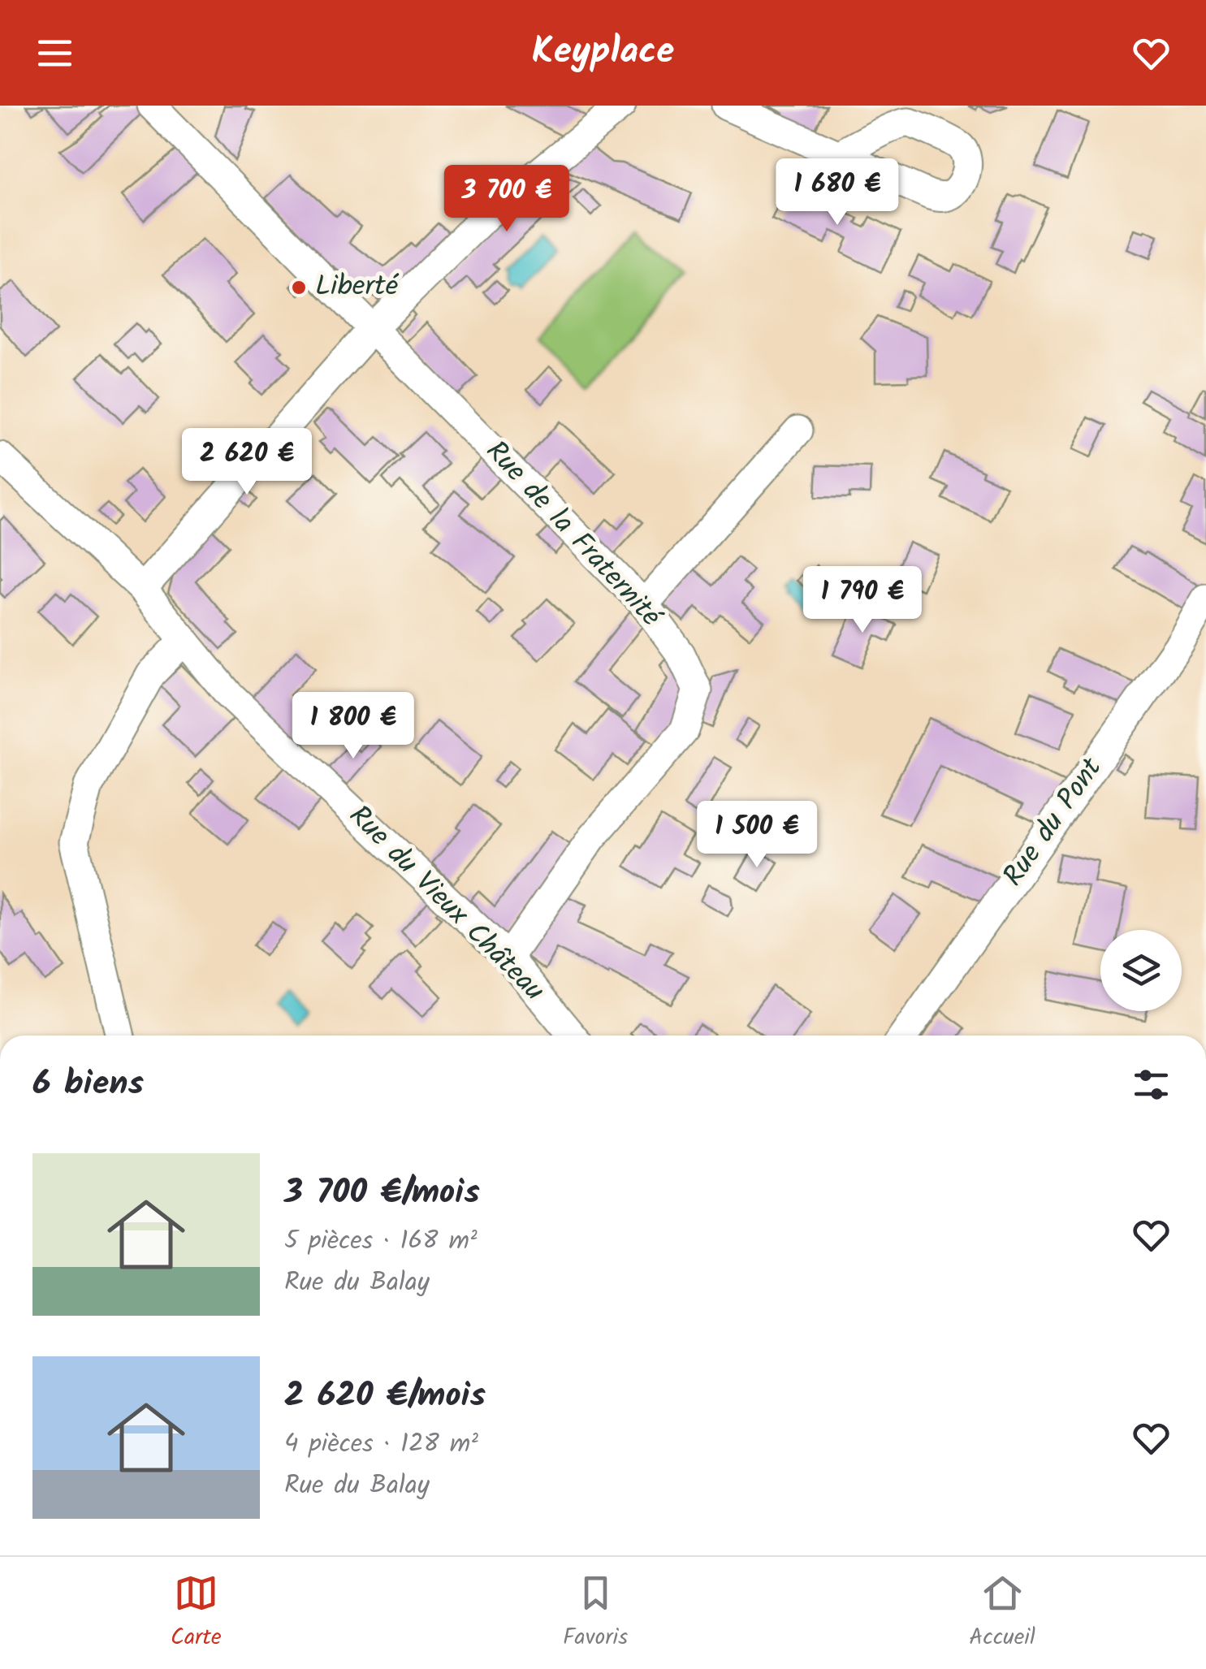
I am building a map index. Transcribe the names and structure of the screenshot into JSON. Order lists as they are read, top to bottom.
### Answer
{
  "streets": {
    "street": ["Rue de la Fraternité", "Rue du Pont", "Rue du Vieux Château"]
  },
  "crossings": [
    ["Rue de la Fraternité", "Rue du Vieux Château"]
  ],
  "places": ["Liberté"],
  "page": {
    "header": "Keyplace",
    "price": [
      "1 680 €",
      "3 700 €",
      "2 620 €",
      "1 790 €",
      "1 800 €",
      "1 500 €"
    ],
    "heading": "6 biens",
    "list": [
      {
        "name": "3 700 €/mois",
        "note": "5 pièces · 168 m² · Rue du Balay"
      },
      {
        "name": "2 620 €/mois",
        "note": "4 pièces · 128 m² · Rue du Balay"
      }
    ],
    "tabs": ["Carte", "Favoris", "Accueil"]
  }
}
